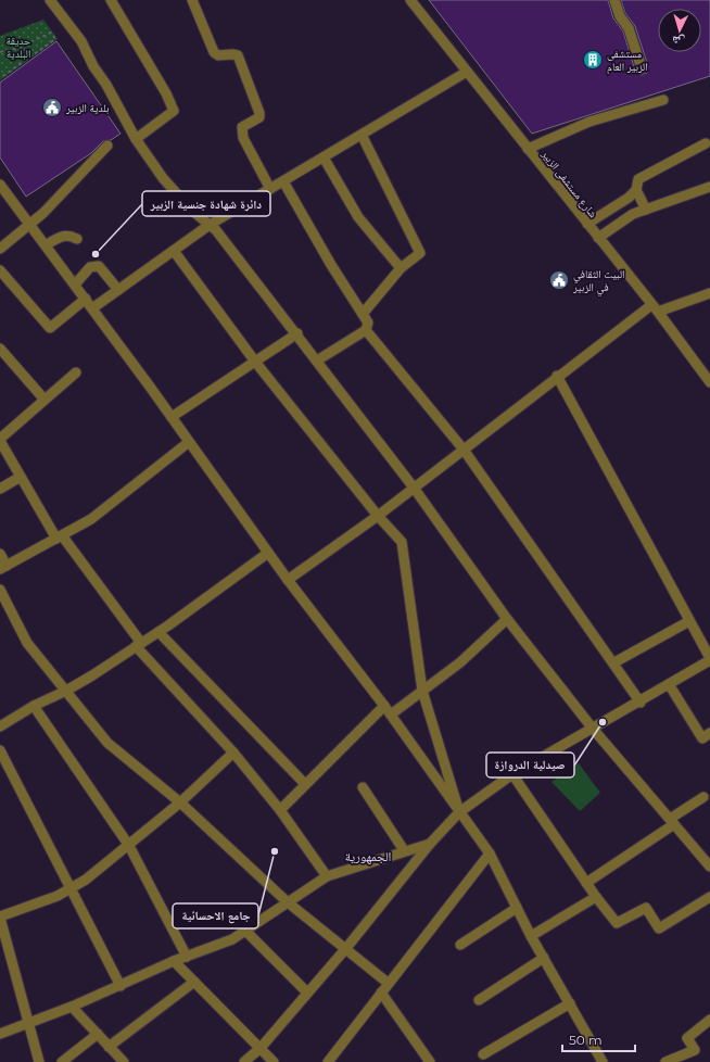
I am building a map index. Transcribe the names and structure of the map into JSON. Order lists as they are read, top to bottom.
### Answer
{
  "streets": {
    "street": ["شارع مستشفى الزبير"]
  },
  "districts": ["الجمهورية"],
  "parks": ["حديقة البلدية"],
  "places": {
    "building": ["مستشفى الزبير العام"],
    "public building": ["بلدية الزبير", "البيت الثقافي في الزبير"],
    "other": ["دائرة شهادة جنسية الزبير", "صيدلية الدروازة", "جامع الاحسائية"]
  },
  "scale_bar": "50 m",
  "north": "bottom"
}
